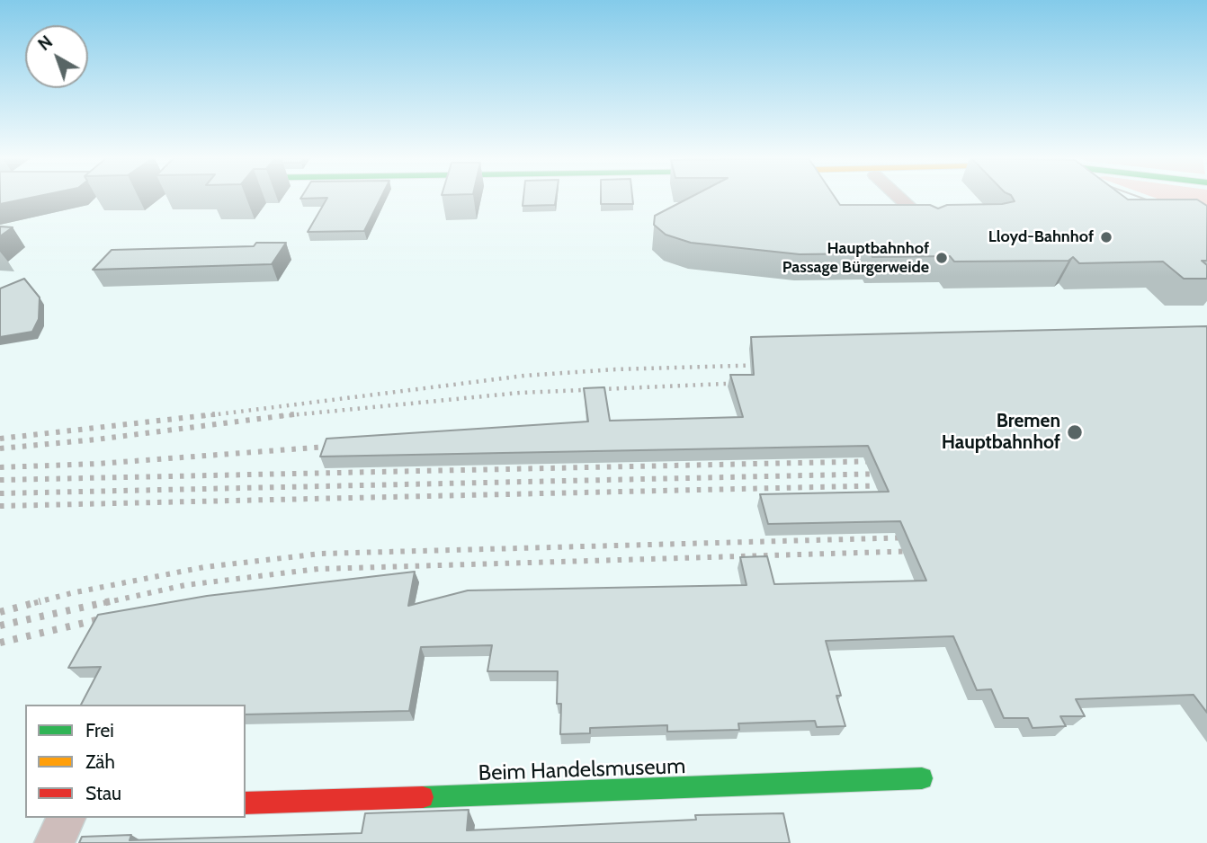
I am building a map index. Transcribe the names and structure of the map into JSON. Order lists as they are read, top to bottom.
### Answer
{
  "streets": {
    "street": ["Beim Handelsmuseum"]
  },
  "places": ["Lloyd-Bahnhof", "Hauptbahnhof Passage Bürgerweide", "Bremen Hauptbahnhof"],
  "legend": ["Frei", "Zäh", "Stau"],
  "north": "top left"
}
